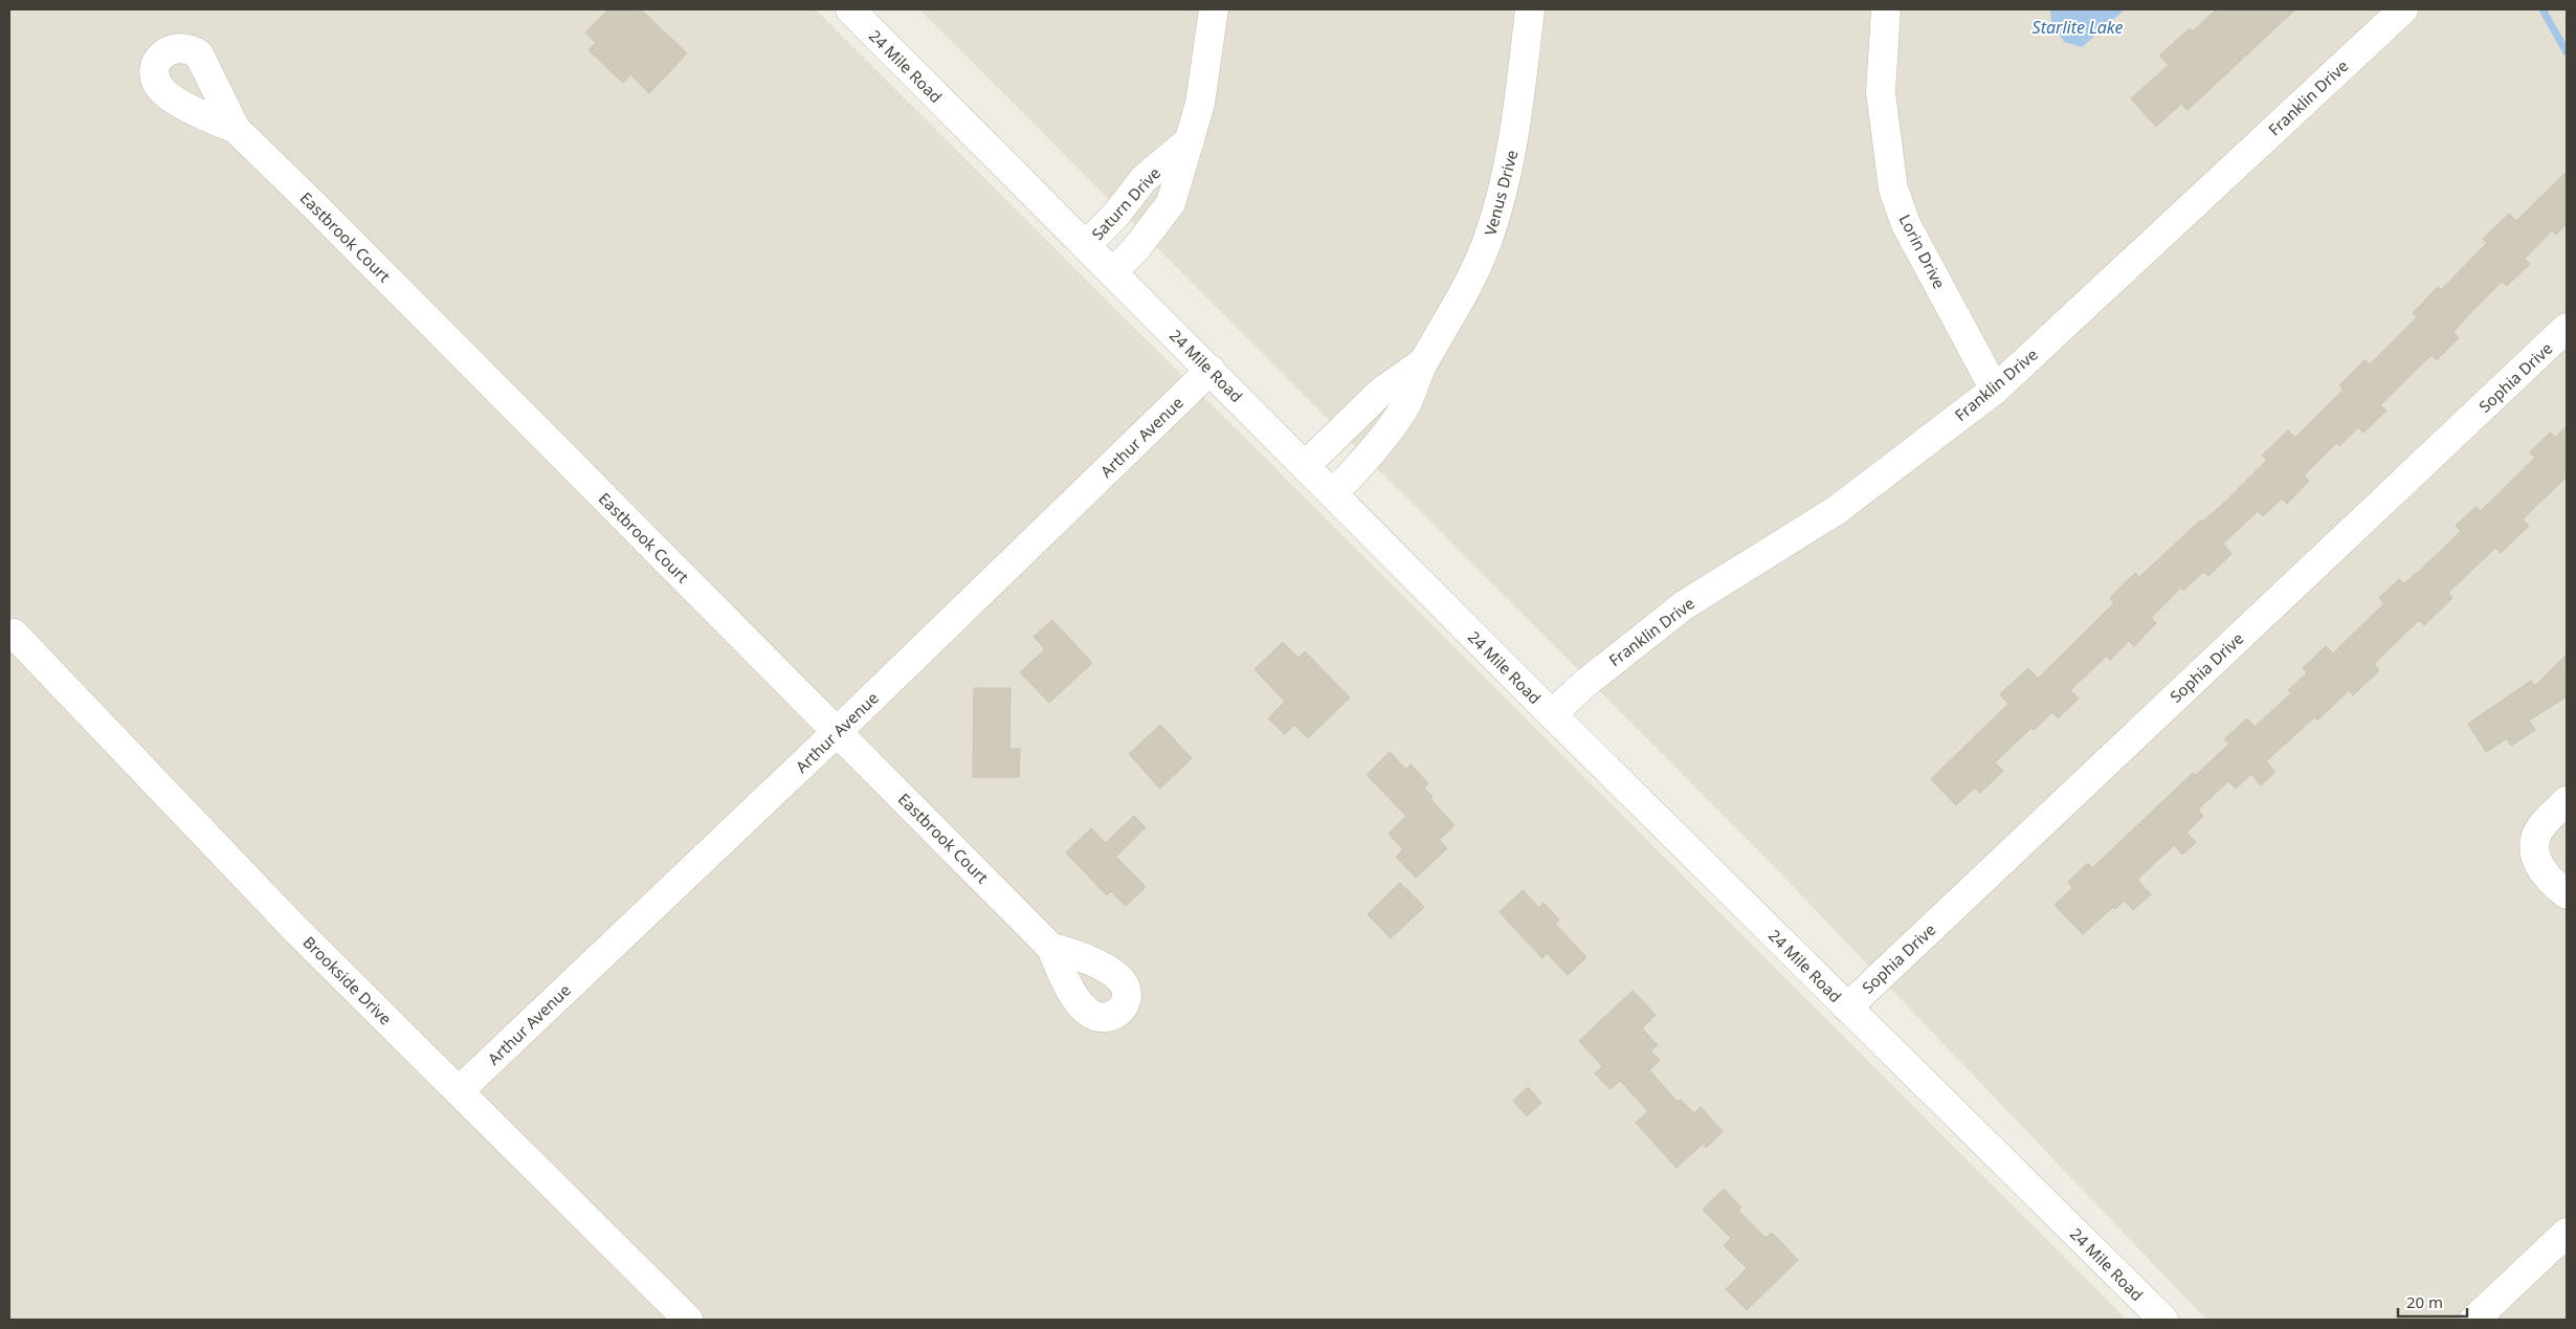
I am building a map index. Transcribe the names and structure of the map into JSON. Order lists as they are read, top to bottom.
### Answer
{
  "streets": {
    "street": [
      "24 Mile Road",
      "Franklin Drive",
      "Venus Drive",
      "Saturn Drive",
      "Eastbrook Court",
      "Lorin Drive",
      "Sophia Drive",
      "Arthur Avenue",
      "Brookside Drive"
    ]
  },
  "crossings": [
    ["24 Mile Road", "Franklin Drive"],
    ["24 Mile Road", "Venus Drive"],
    ["24 Mile Road", "Saturn Drive"],
    ["24 Mile Road", "Sophia Drive"],
    ["24 Mile Road", "Arthur Avenue"],
    ["Franklin Drive", "Lorin Drive"],
    ["Eastbrook Court", "Arthur Avenue"],
    ["Arthur Avenue", "Brookside Drive"]
  ],
  "water": ["Starlite Lake"],
  "scale_bar": "20 m"
}
